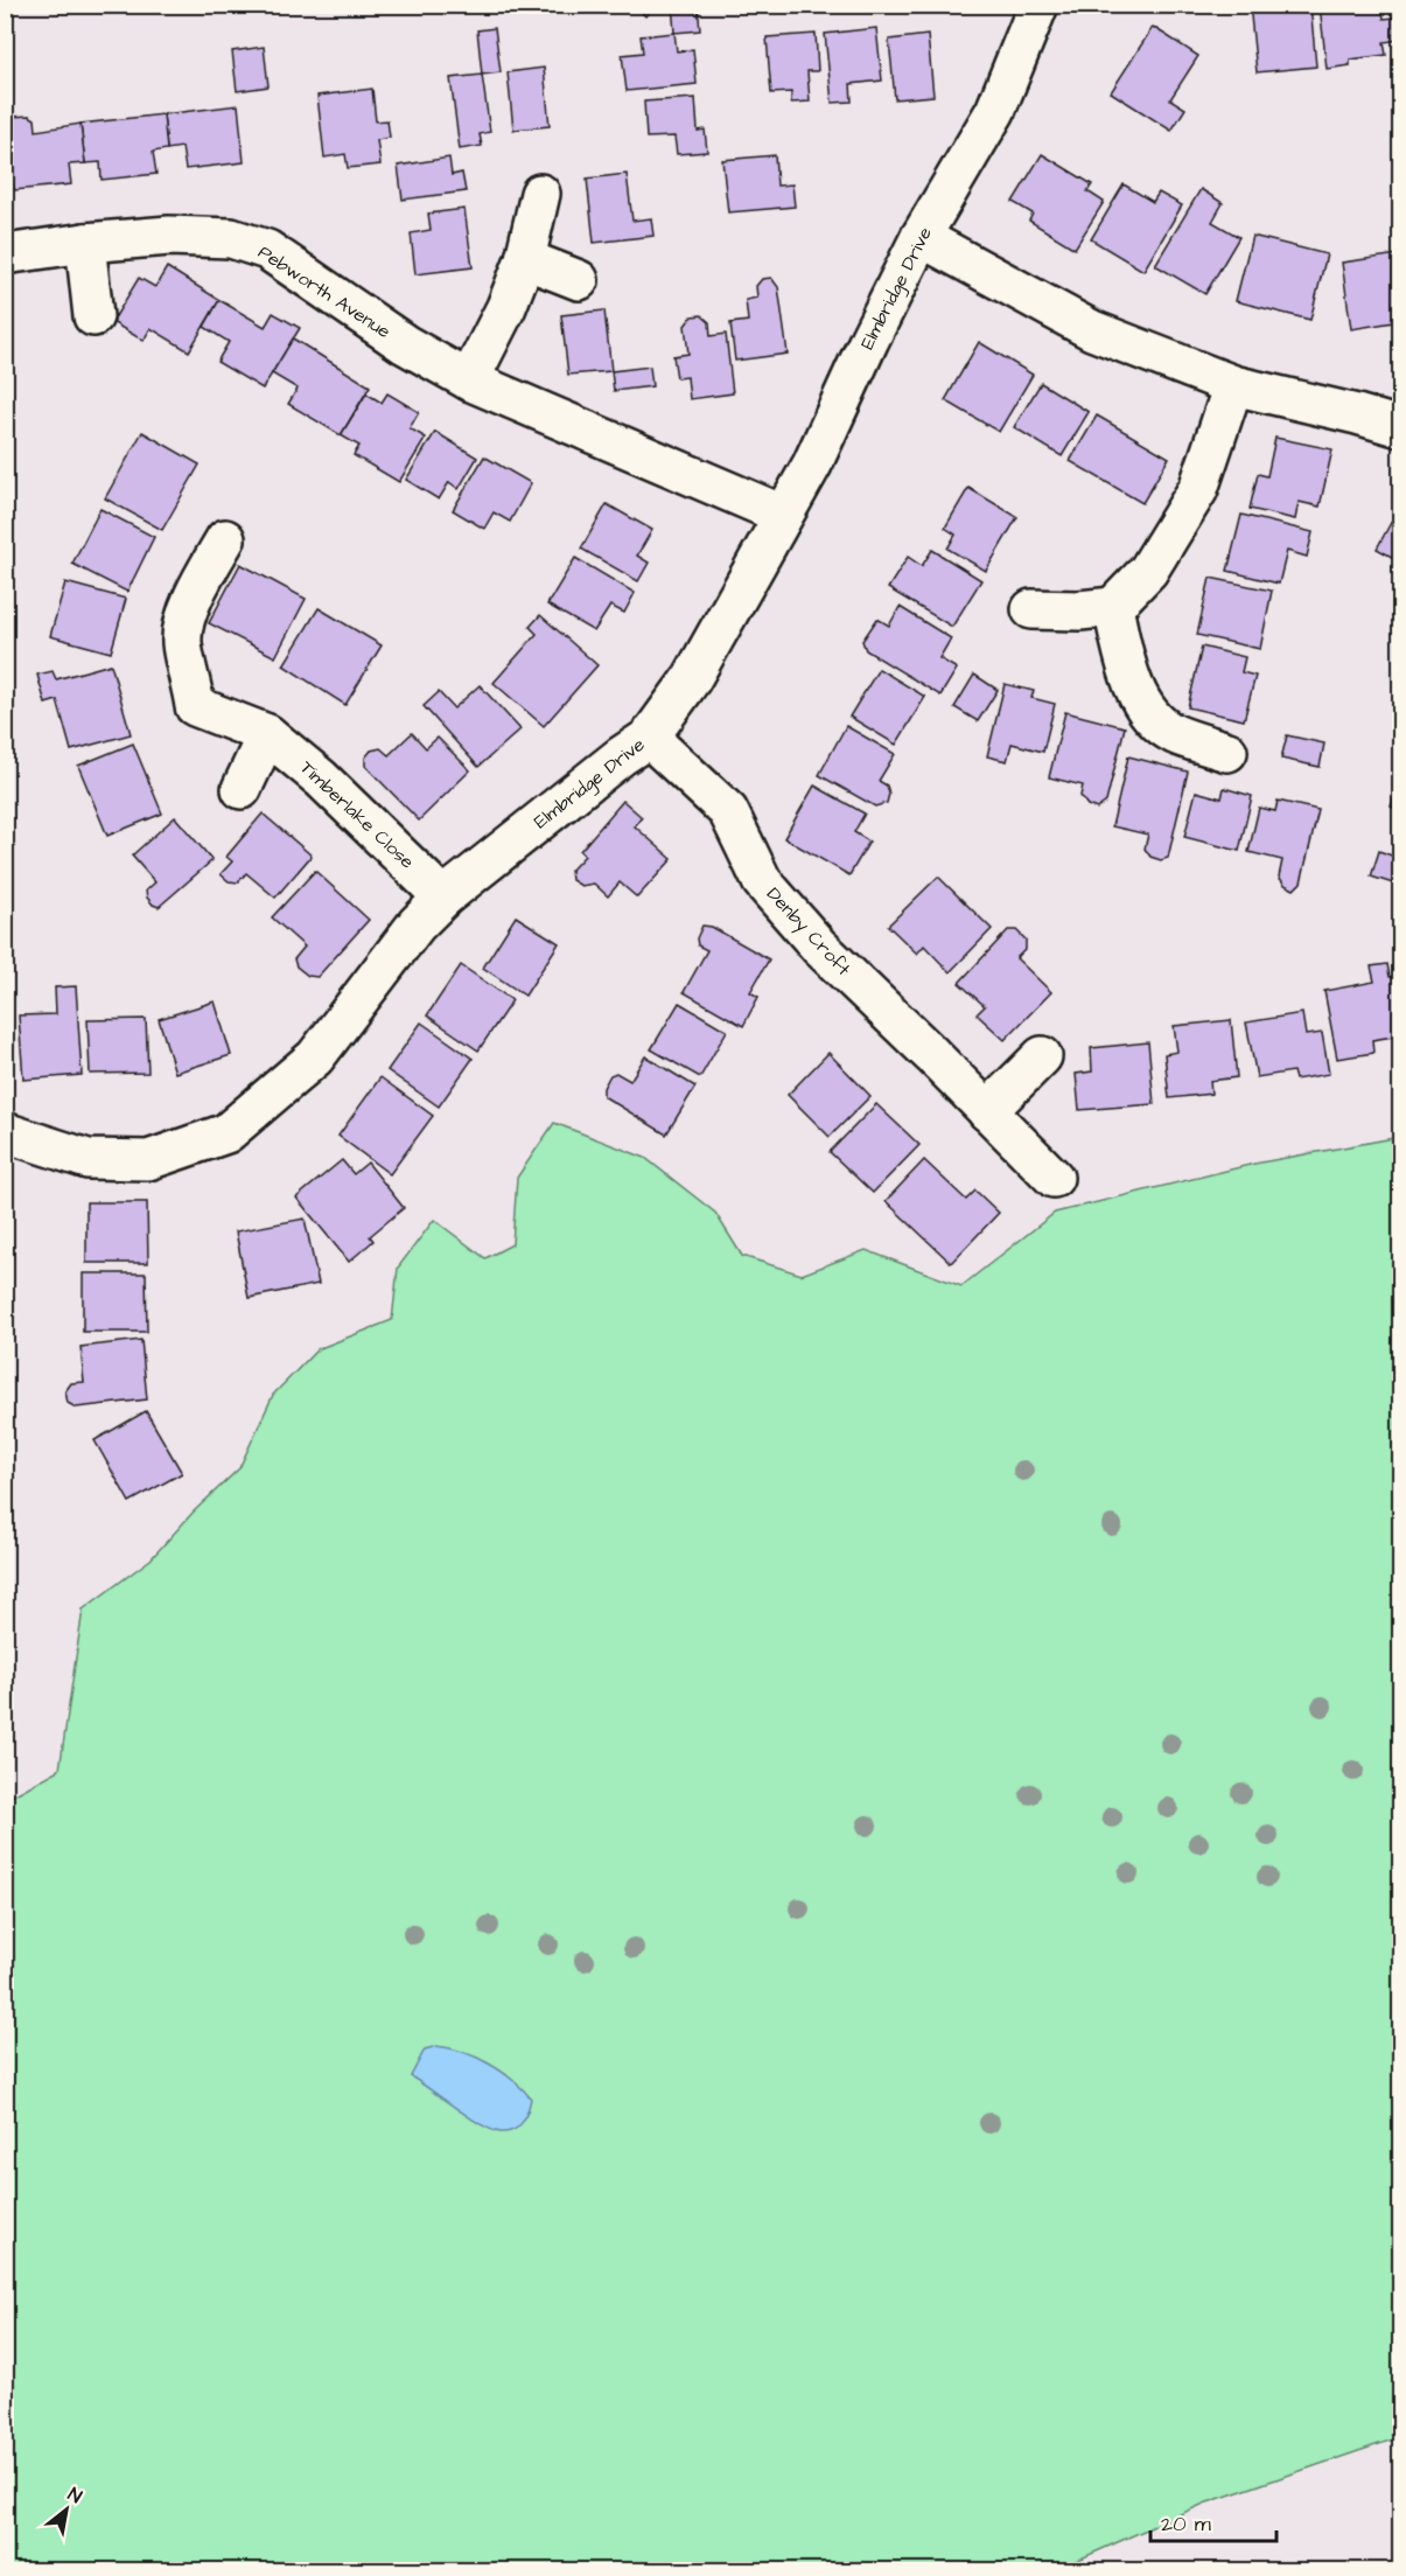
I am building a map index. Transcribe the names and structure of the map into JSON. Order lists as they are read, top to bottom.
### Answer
{
  "streets": {
    "street": [
      "Elmbridge Drive",
      "Pebworth Avenue",
      "Timberlake Close",
      "Denby Croft"
    ]
  },
  "crossings": [
    ["Elmbridge Drive", "Pebworth Avenue"],
    ["Elmbridge Drive", "Timberlake Close"],
    ["Elmbridge Drive", "Denby Croft"]
  ],
  "scale_bar": "20 m",
  "north": "top right"
}
